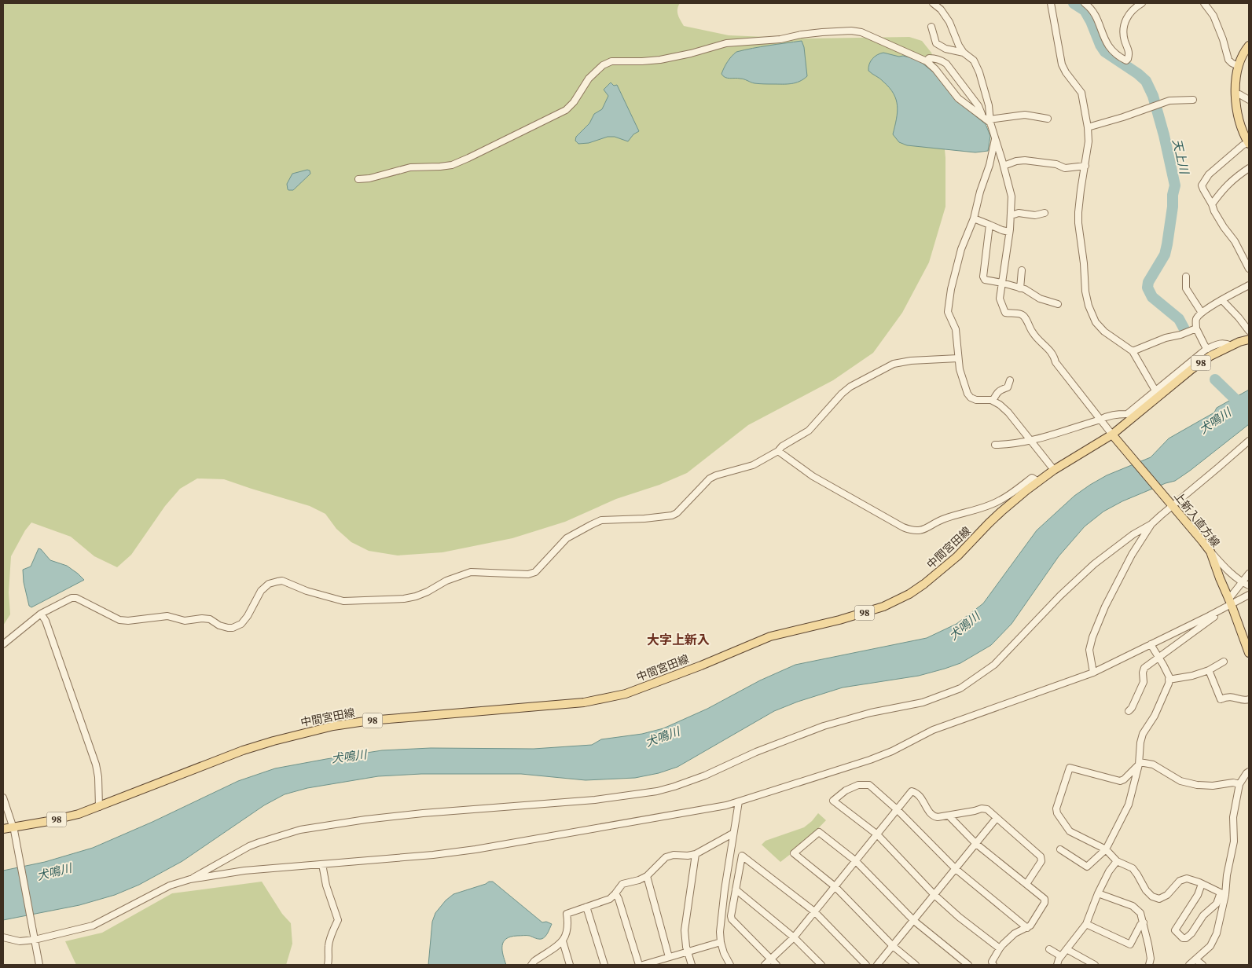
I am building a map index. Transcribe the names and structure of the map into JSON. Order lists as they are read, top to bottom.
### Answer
{
  "streets": {
    "main road": ["98", "上新入直方線", "中間宮田線"]
  },
  "crossings": [
    ["上新入直方線", "中間宮田線"]
  ],
  "districts": ["大字上新入"],
  "water": ["天上川", "犬鳴川"]
}
